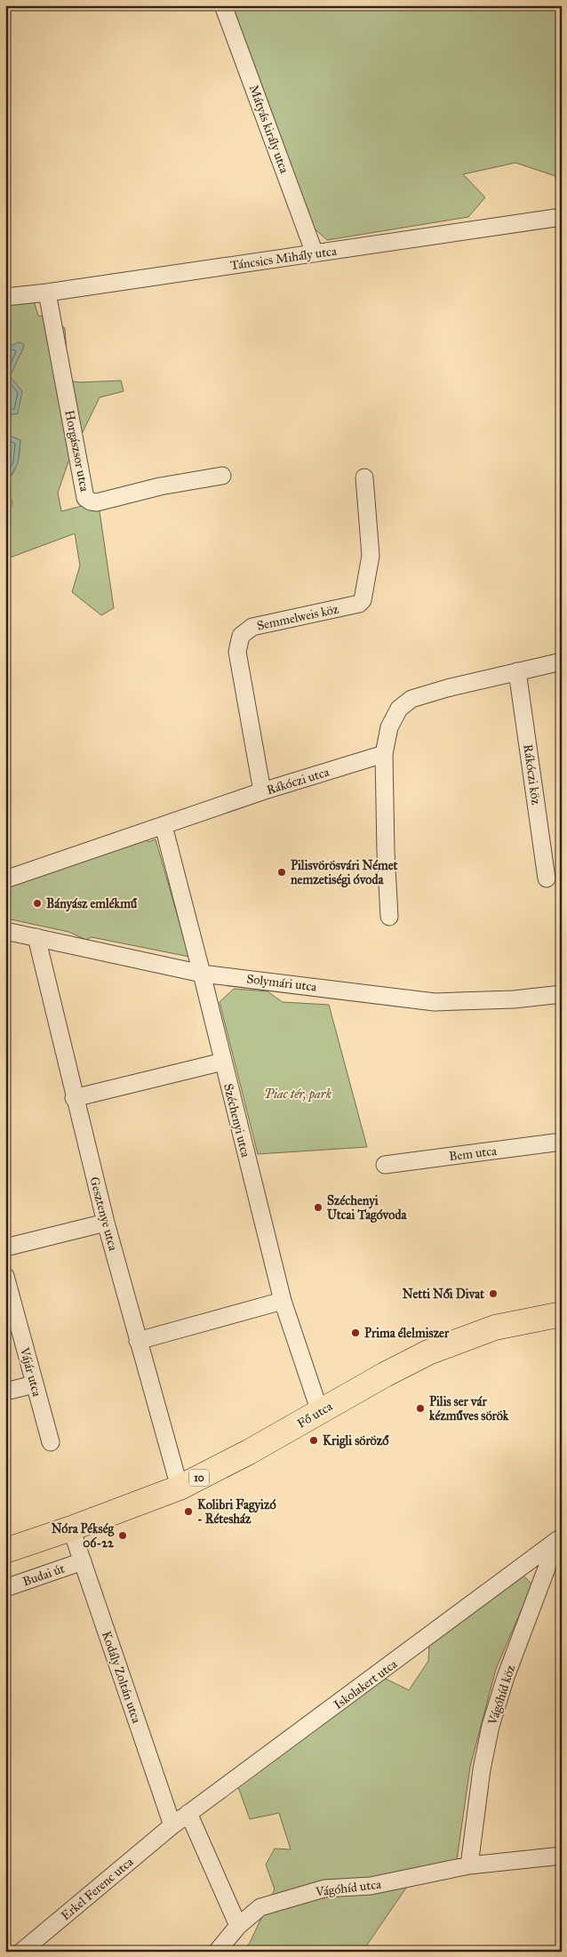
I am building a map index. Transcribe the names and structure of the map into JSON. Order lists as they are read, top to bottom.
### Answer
{
  "streets": {
    "main road": ["Fő utca", "10"],
    "street": [
      "Mátyás király utca",
      "Táncsics Mihály utca",
      "Horgászsor utca",
      "Semmelweis köz",
      "Rákóczi köz",
      "Rákóczi utca",
      "Solymári utca",
      "Széchenyi utca",
      "Bem utca",
      "Gesztenye utca",
      "Vájár utca",
      "Budai út",
      "Kodály Zoltán utca",
      "Iskolakert utca",
      "Vágóhíd köz",
      "Vágóhíd utca",
      "Erkel Ferenc utca"
    ]
  },
  "crossings": [
    ["Mátyás király utca", "Táncsics Mihály utca"],
    ["Táncsics Mihály utca", "Horgászsor utca"],
    ["Semmelweis köz", "Rákóczi utca"],
    ["Rákóczi utca", "Széchenyi utca"],
    ["Solymári utca", "Széchenyi utca"],
    ["Solymári utca", "Gesztenye utca"],
    ["Széchenyi utca", "Fő utca"],
    ["Gesztenye utca", "Fő utca"],
    ["Fő utca", "10"],
    ["Fő utca", "Kodály Zoltán utca"],
    ["10", "Kodály Zoltán utca"],
    ["Budai út", "Kodály Zoltán utca"],
    ["Kodály Zoltán utca", "Iskolakert utca"],
    ["Kodály Zoltán utca", "Erkel Ferenc utca"],
    ["Iskolakert utca", "Vágóhíd köz"],
    ["Iskolakert utca", "Erkel Ferenc utca"],
    ["Vágóhíd köz", "Vágóhíd utca"]
  ],
  "parks": ["Piac tér, park"],
  "places": [
    "Pilisvörösvári Német nemzetiségi óvoda",
    "Bányász emlékmű",
    "Széchenyi Utcai Tagóvoda",
    "Netti Női Divat",
    "Prima élelmiszer",
    "Pilis ser vár kézműves sörök",
    "Krigli söröző",
    "Kolibri Fagyizó - Rétesház",
    "Nóra Pékség 06-22"
  ]
}
